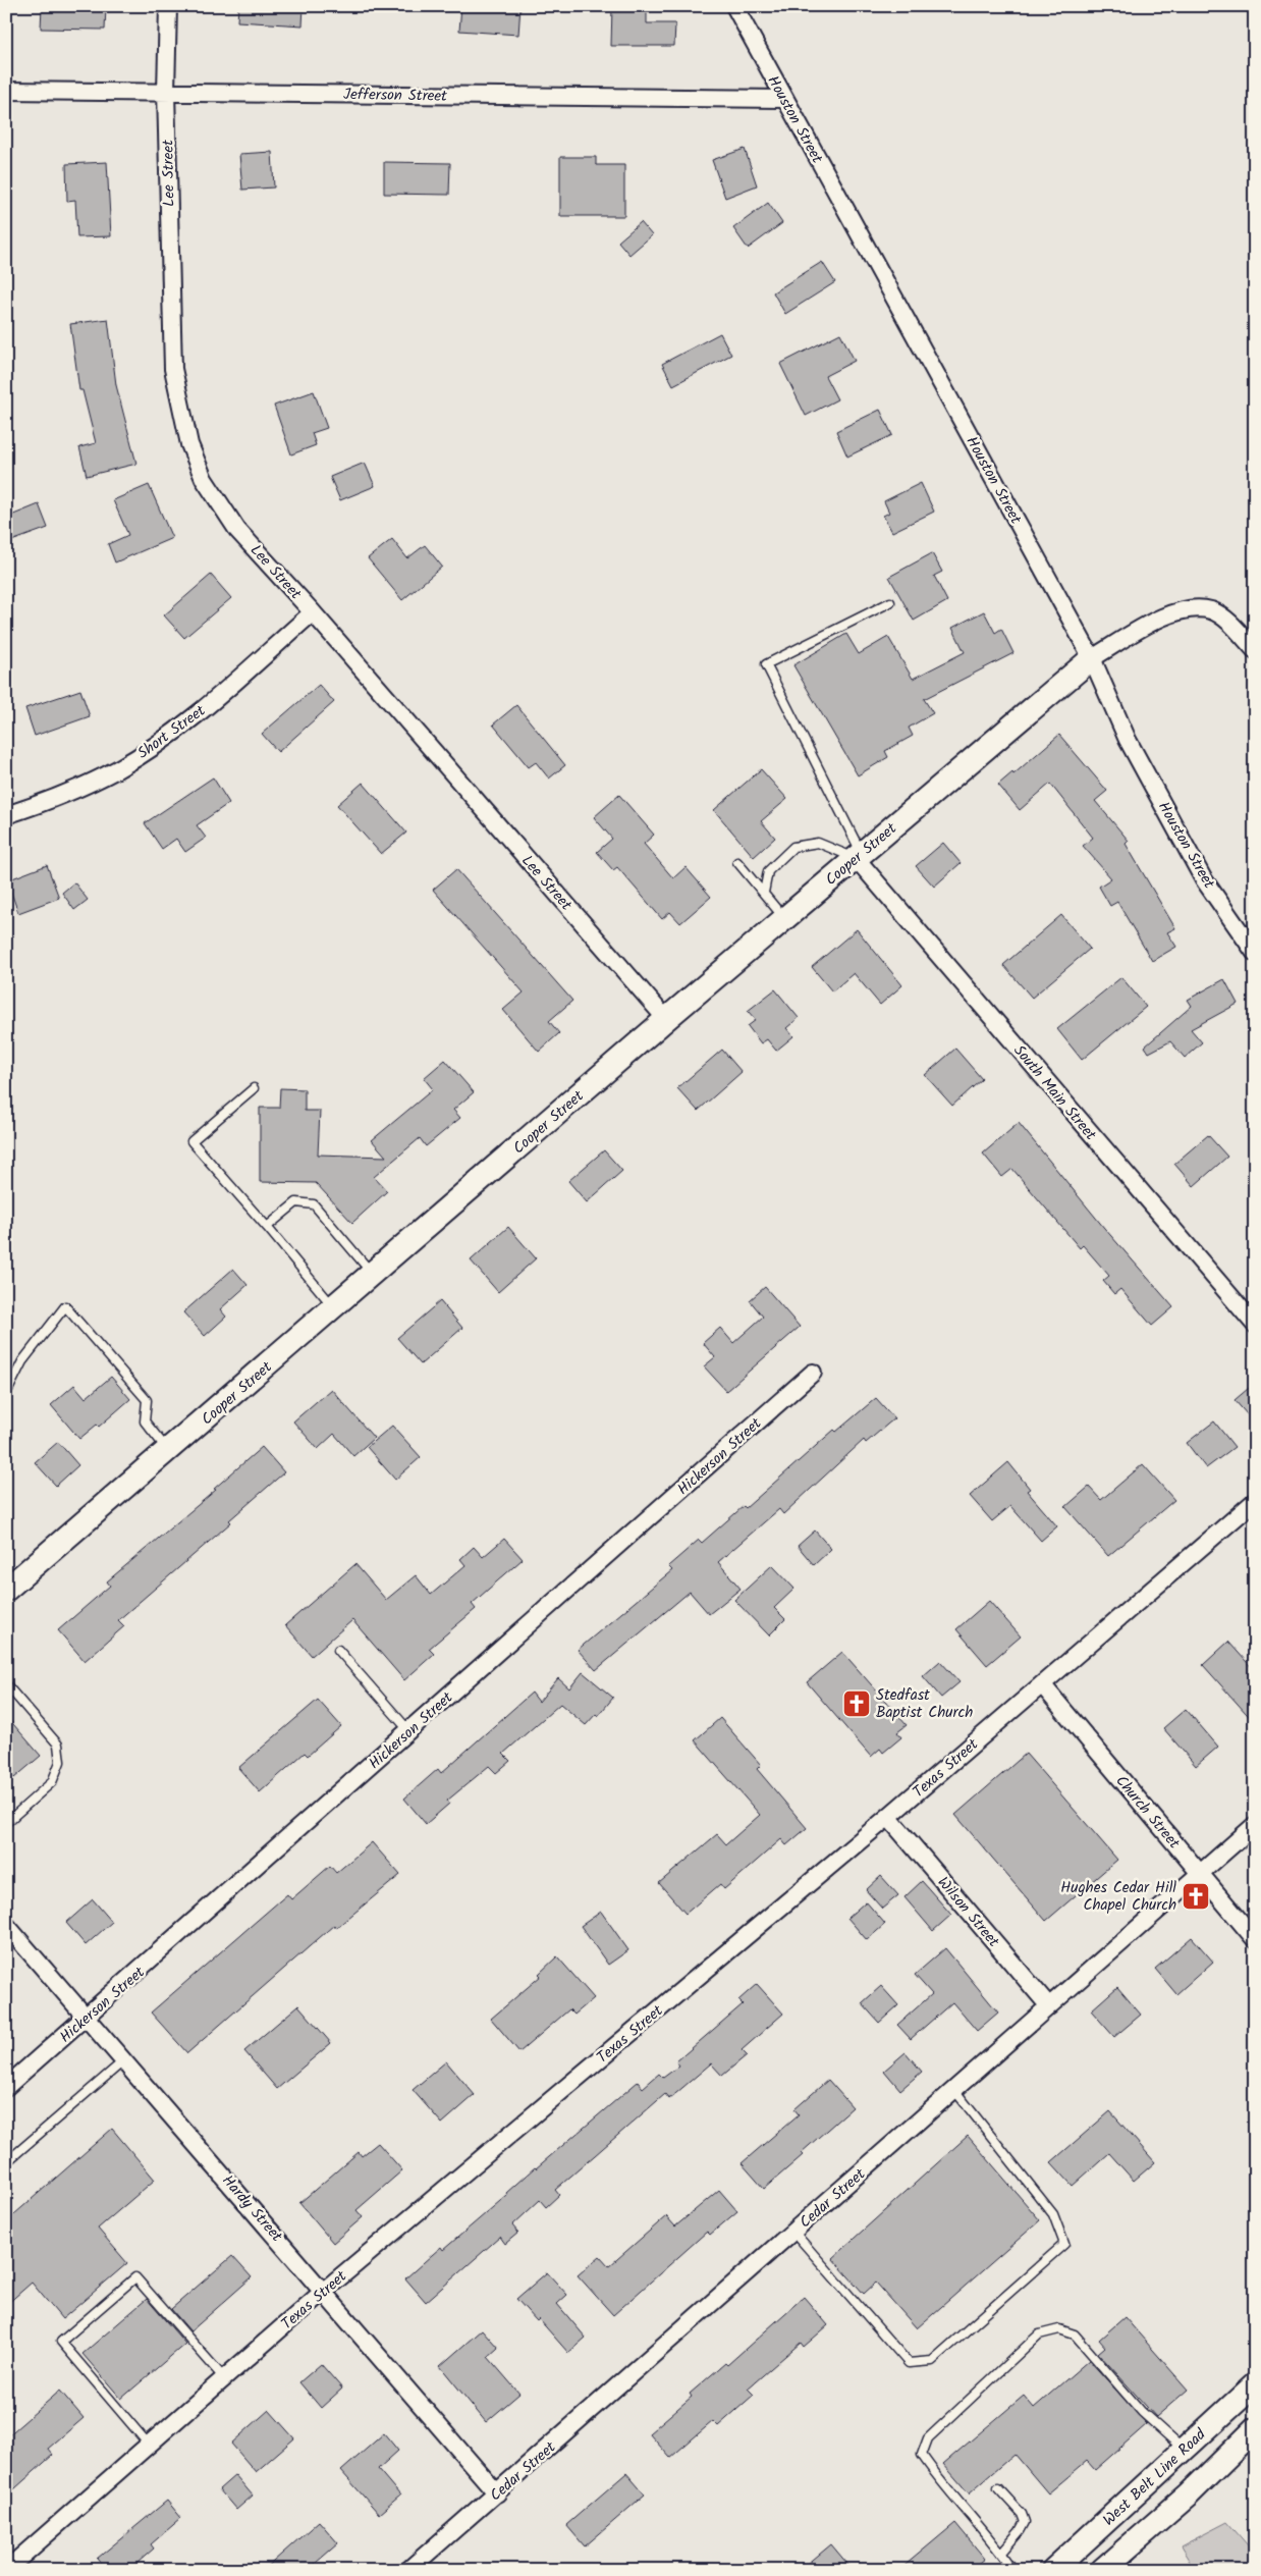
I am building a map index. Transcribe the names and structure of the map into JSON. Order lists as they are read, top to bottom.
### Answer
{
  "streets": {
    "street": [
      "Jefferson Street",
      "Houston Street",
      "Lee Street",
      "Short Street",
      "Cooper Street",
      "South Main Street",
      "Hickerson Street",
      "Texas Street",
      "Church Street",
      "Wilson Street",
      "Cedar Street",
      "Hardy Street",
      "West Belt Line Road"
    ]
  },
  "crossings": [
    ["Jefferson Street", "Houston Street"],
    ["Jefferson Street", "Lee Street"],
    ["Houston Street", "Cooper Street"],
    ["Lee Street", "Short Street"],
    ["Lee Street", "Cooper Street"],
    ["Cooper Street", "South Main Street"],
    ["Hickerson Street", "Hardy Street"],
    ["Texas Street", "Church Street"],
    ["Texas Street", "Wilson Street"],
    ["Texas Street", "Hardy Street"],
    ["Church Street", "Cedar Street"],
    ["Wilson Street", "Cedar Street"],
    ["Cedar Street", "Hardy Street"]
  ],
  "places": {
    "church": ["Stedfast Baptist Church", "Hughes Cedar Hill Chapel Church"]
  }
}
